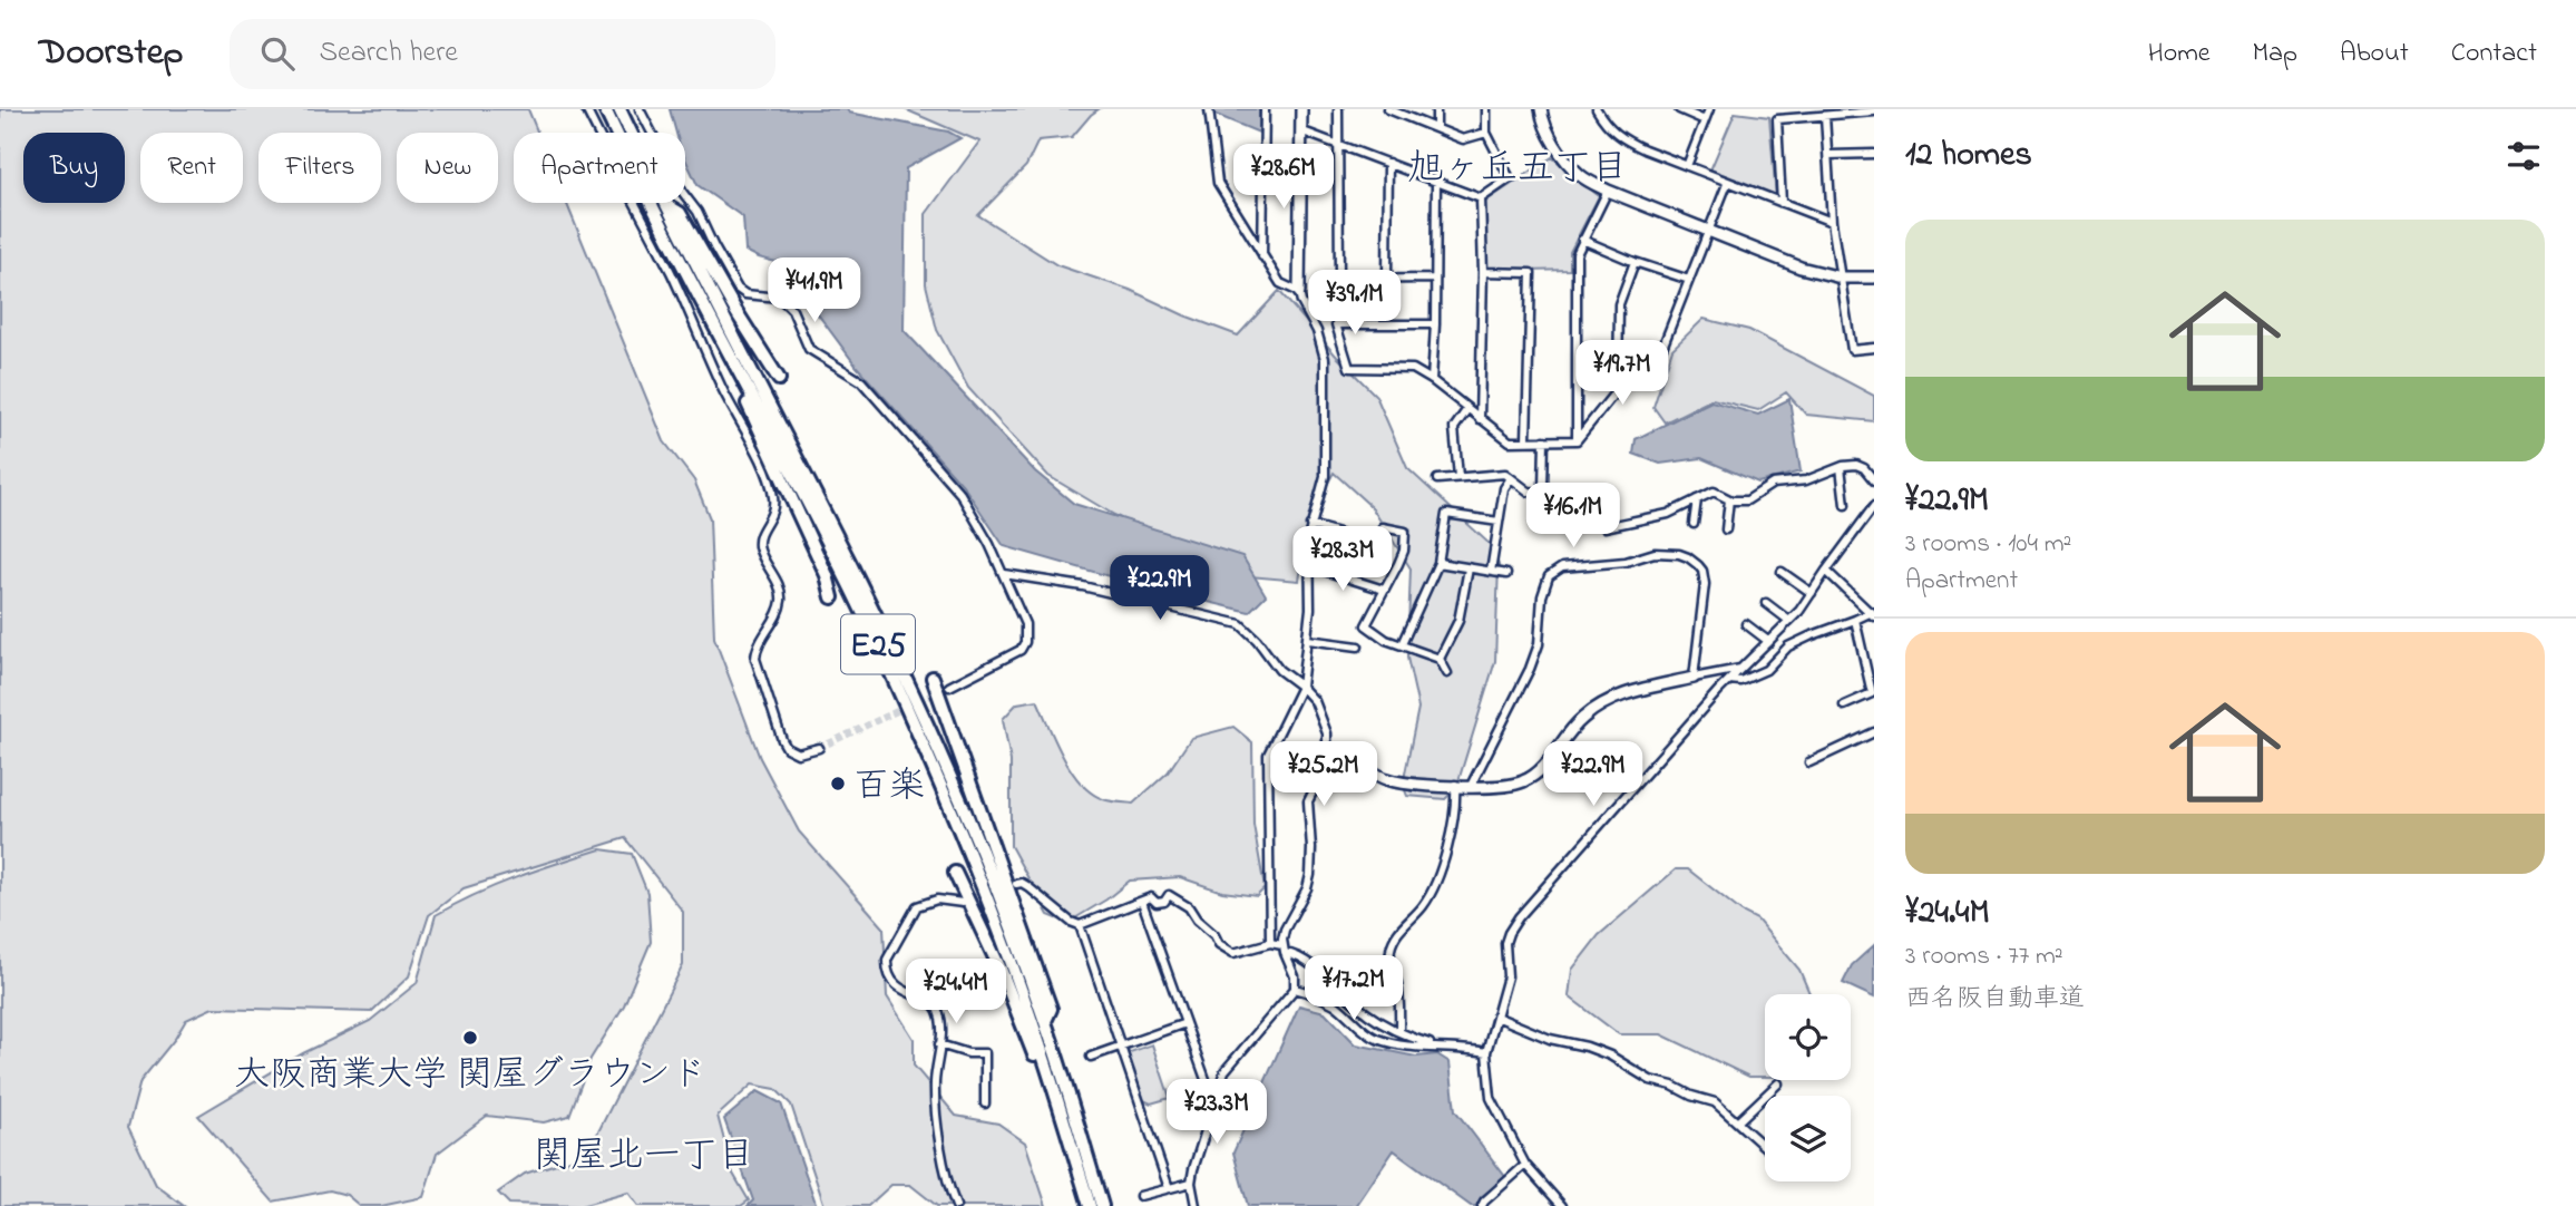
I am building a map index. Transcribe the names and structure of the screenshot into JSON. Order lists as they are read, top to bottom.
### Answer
{
  "streets": {
    "highway": ["E25"]
  },
  "districts": ["旭ヶ丘五丁目", "関屋北一丁目"],
  "places": ["百楽", "大阪商業大学 関屋グラウンド"],
  "page": {
    "header": "Doorstep",
    "search": "Search here",
    "nav": [
      "Home",
      "Map",
      "About",
      "Contact"
    ],
    "heading": "12 homes",
    "chip": [
      "Buy",
      "Rent",
      "Filters",
      "New",
      "Apartment"
    ],
    "price": [
      "¥28.6M",
      "¥41.9M",
      "¥39.1M",
      "¥19.7M",
      "¥16.1M",
      "¥28.3M",
      "¥22.9M",
      "¥25.2M",
      "¥22.9M",
      "¥17.2M",
      "¥24.4M",
      "¥23.3M"
    ],
    "list": [
      {
        "name": "¥22.9M",
        "note": "3 rooms · 104 m² · Apartment"
      },
      {
        "name": "¥24.4M",
        "note": "3 rooms · 77 m² · 西名阪自動車道"
      }
    ]
  }
}
